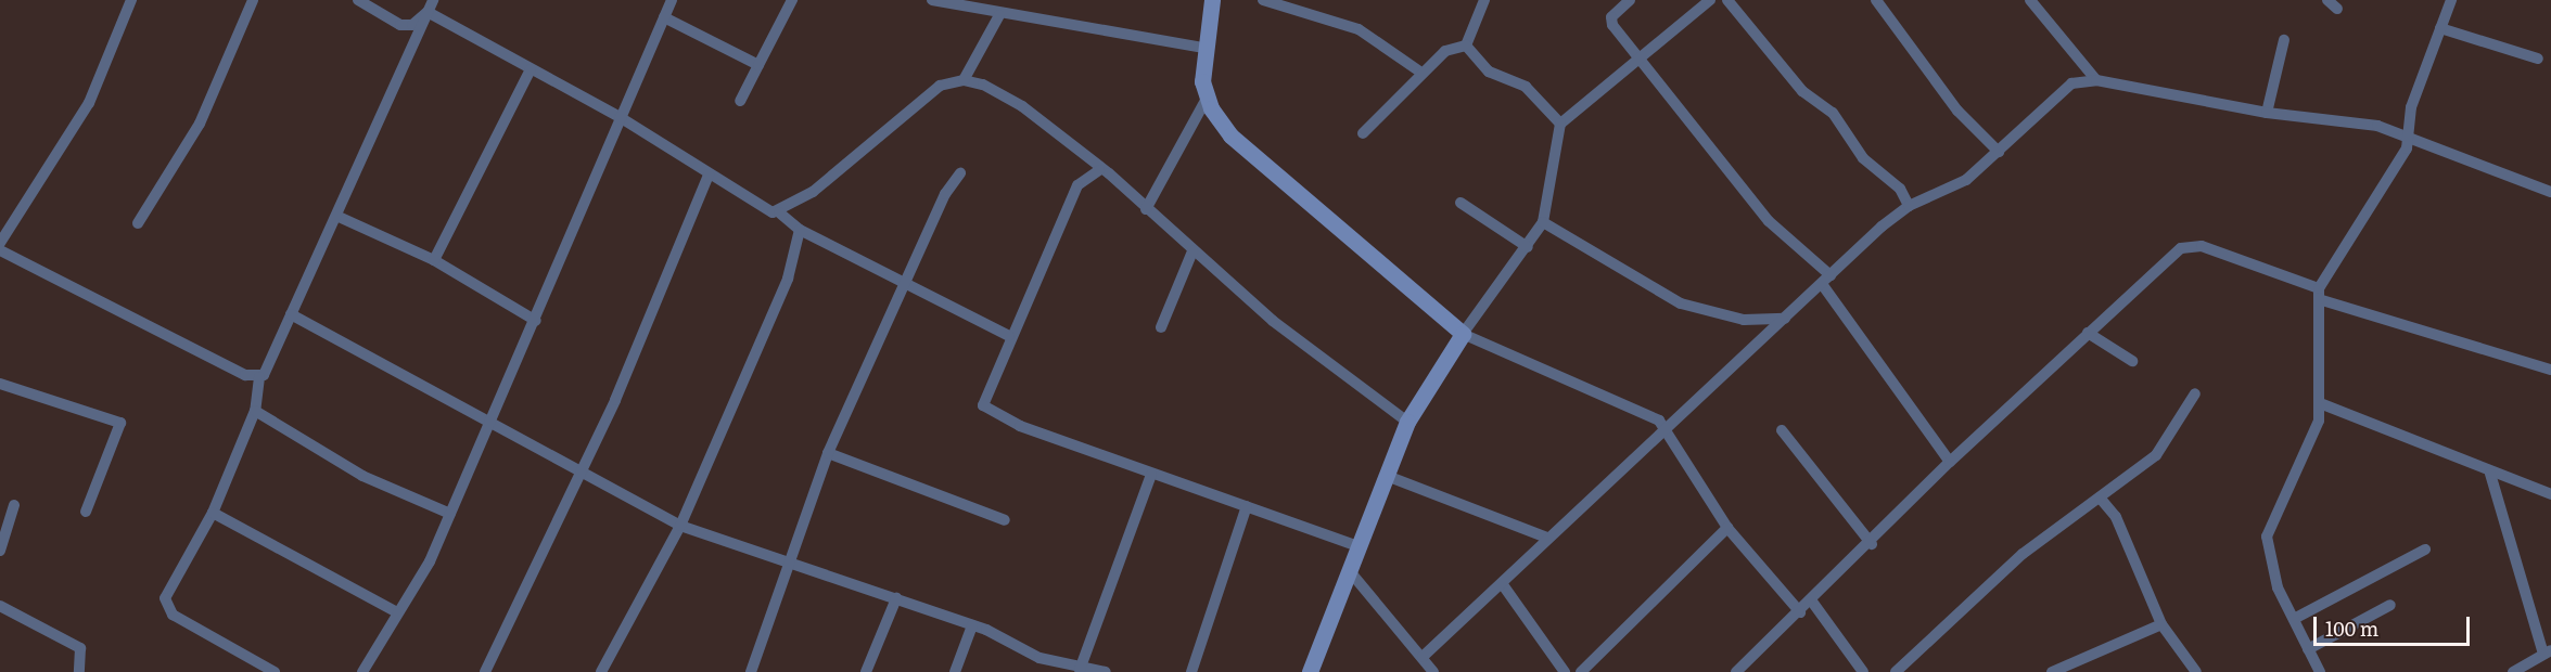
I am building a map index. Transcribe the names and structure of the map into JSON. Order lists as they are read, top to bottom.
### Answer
{
  "scale_bar": "100 m"
}
